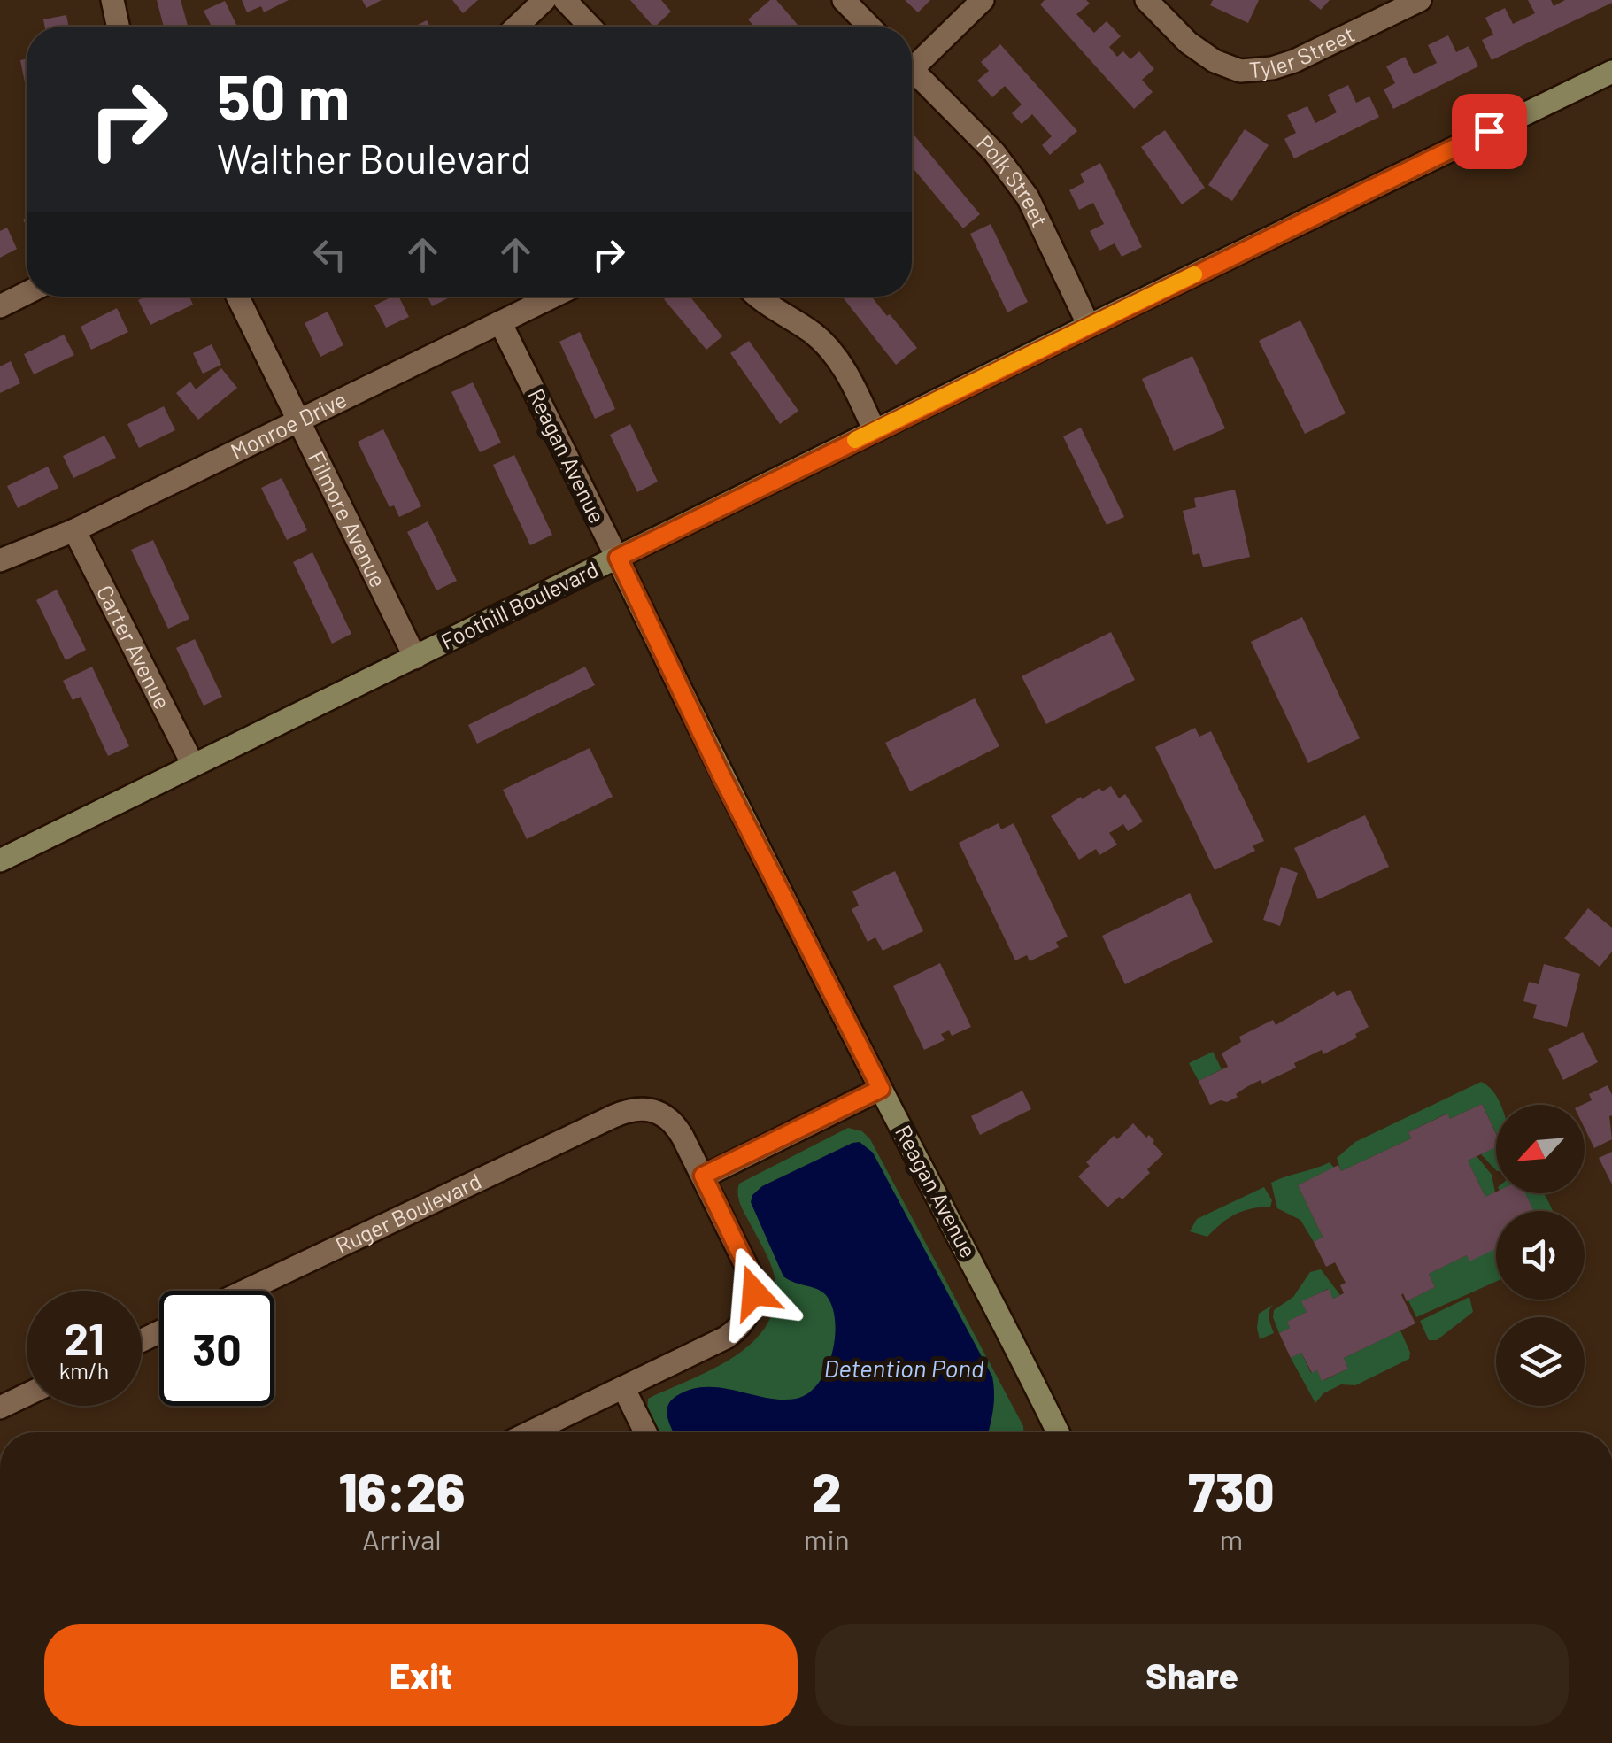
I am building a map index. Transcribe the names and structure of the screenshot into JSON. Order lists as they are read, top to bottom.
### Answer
{
  "streets": {
    "main road": ["Reagan Avenue", "Foothill Boulevard"],
    "street": [
      "Tyler Street",
      "Polk Street",
      "Monroe Drive",
      "Filmore Avenue",
      "Carter Avenue",
      "Ruger Boulevard"
    ]
  },
  "crossings": [
    ["Polk Street", "Foothill Boulevard"],
    ["Monroe Drive", "Reagan Avenue"],
    ["Monroe Drive", "Filmore Avenue"],
    ["Monroe Drive", "Carter Avenue"],
    ["Reagan Avenue", "Foothill Boulevard"],
    ["Filmore Avenue", "Foothill Boulevard"],
    ["Foothill Boulevard", "Carter Avenue"]
  ],
  "water": ["Detention Pond"],
  "north": "bottom left",
  "page": {
    "turn": ["50 m", "Walther Boulevard"],
    "speed": "21 km/h",
    "limit": "30",
    "eta": [
      "16:26",
      "Arrival",
      "2",
      "min",
      "730",
      "m"
    ],
    "buttons": ["Exit", "Share"]
  }
}
